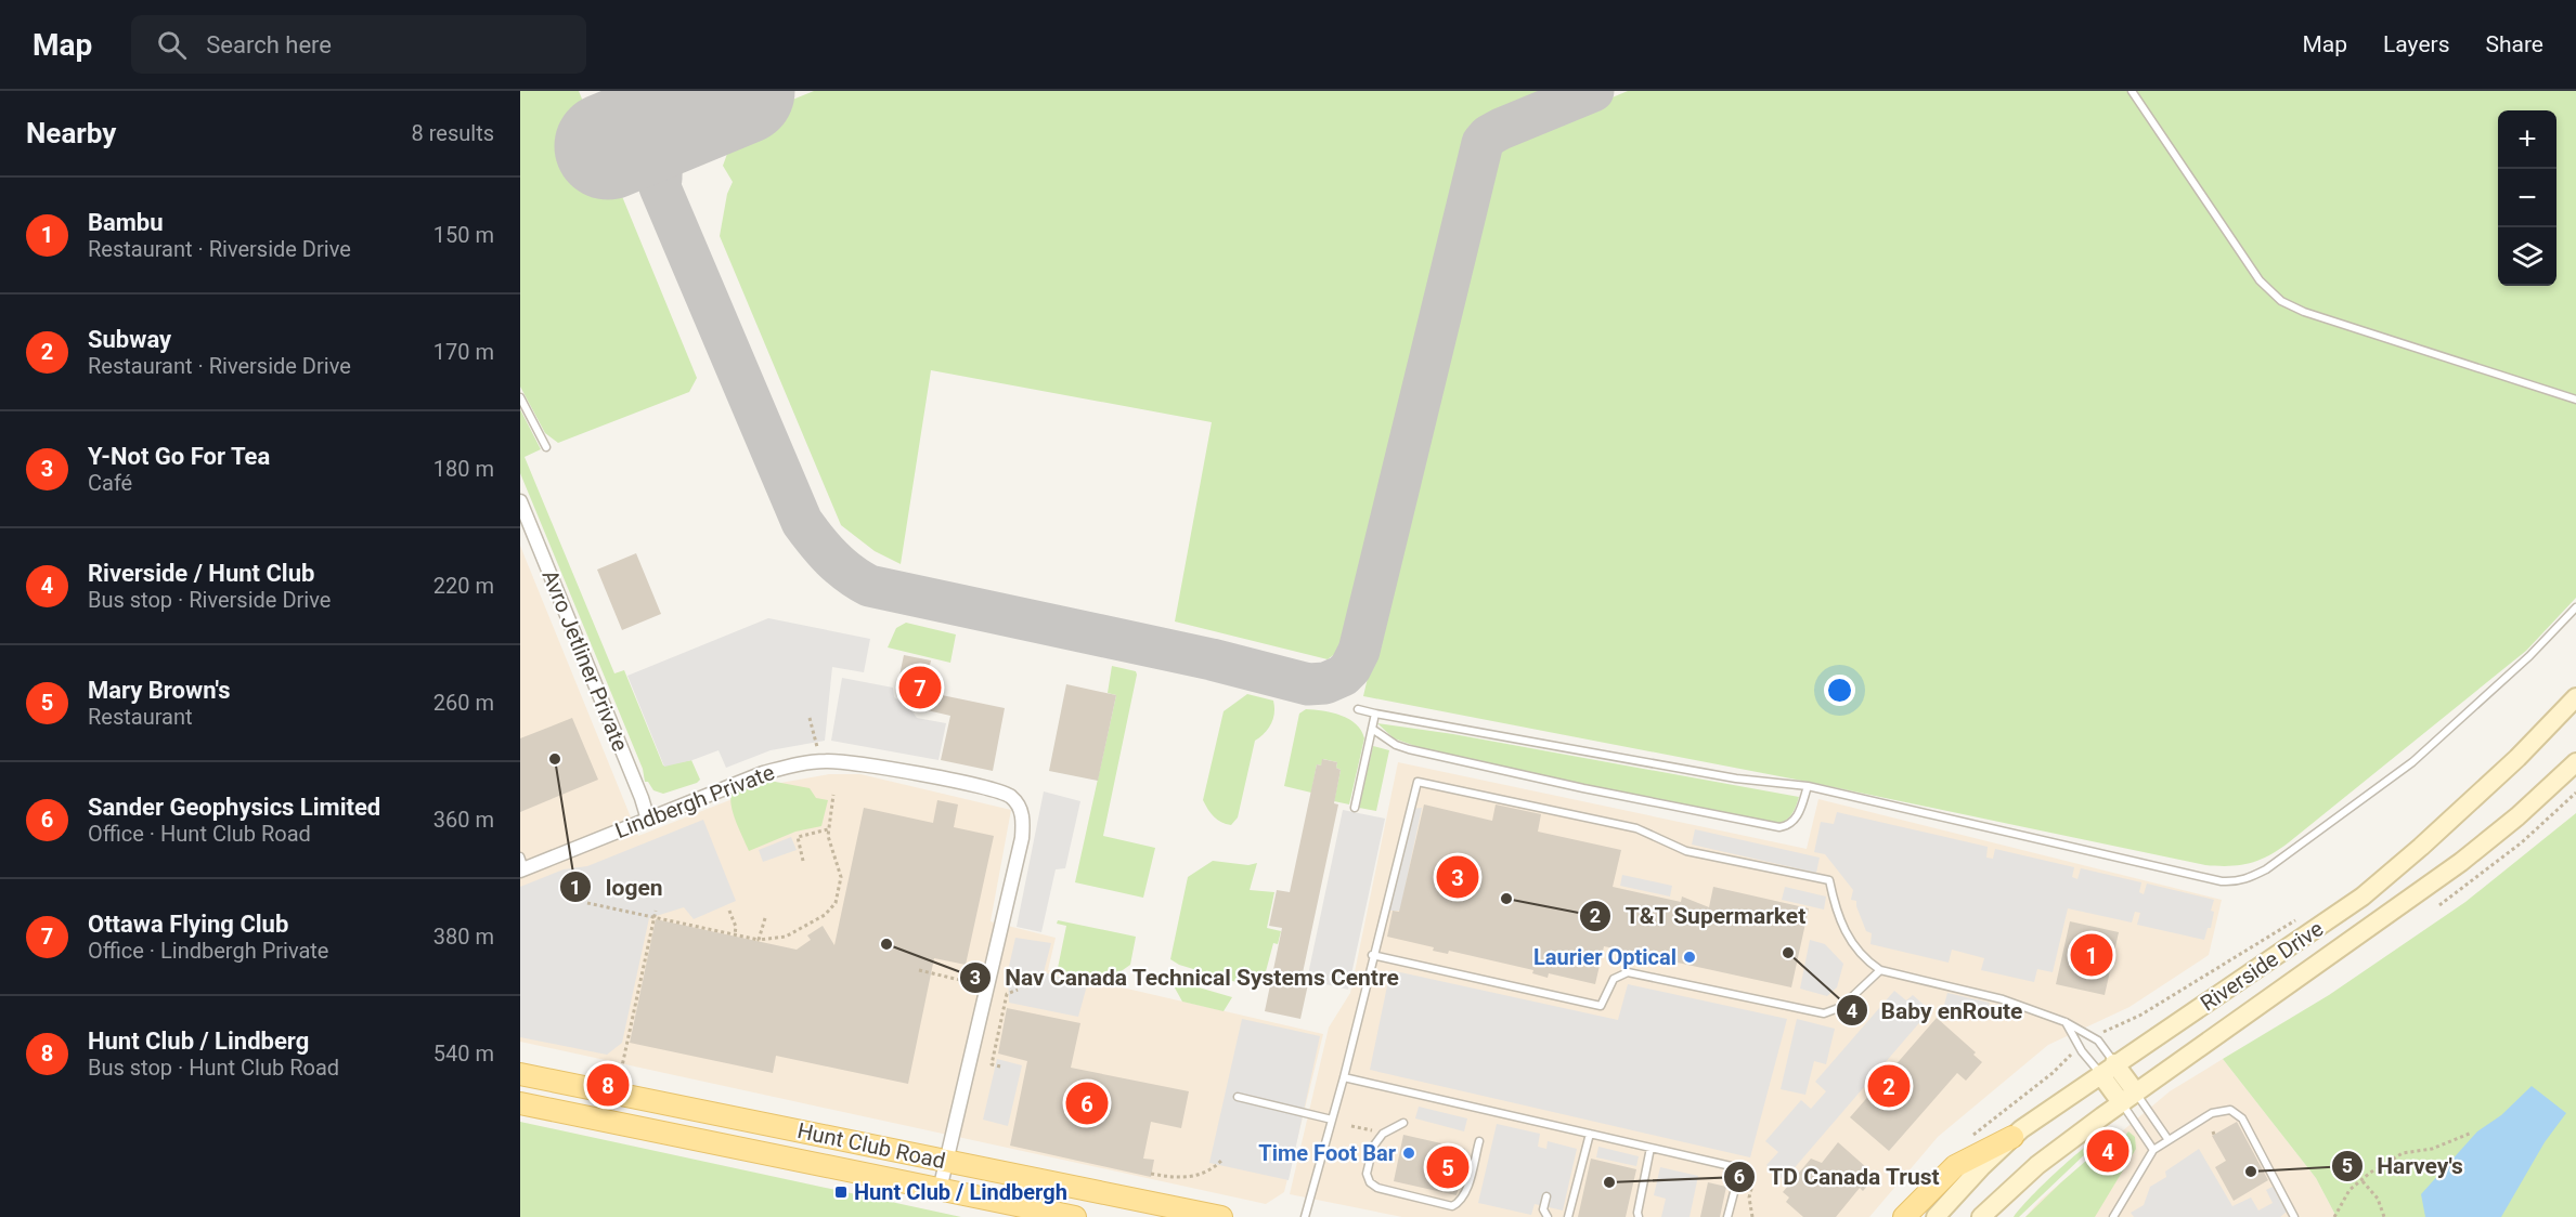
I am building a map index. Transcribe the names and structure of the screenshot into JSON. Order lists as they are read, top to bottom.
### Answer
{
  "streets": {
    "main road": ["Riverside Drive", "Hunt Club Road"],
    "street": ["Avro Jetliner Private", "Lindbergh Private"]
  },
  "crossings": [
    ["Avro Jetliner Private", "Lindbergh Private"],
    ["Lindbergh Private", "Hunt Club Road"]
  ],
  "places": {
    "other": [
      "Iogen",
      "T&T Supermarket",
      "Nav Canada Technical Systems Centre",
      "Baby enRoute",
      "Laurier Optical",
      "Time Foot Bar",
      "Harvey's",
      "TD Canada Trust"
    ],
    "transit": ["Hunt Club / Lindbergh"]
  },
  "page": {
    "header": "Map",
    "search": "Search here",
    "nav": ["Map", "Layers", "Share"],
    "heading": ["Nearby", "8 results"],
    "map_buttons": ["+", "−"],
    "list": [
      {
        "mark": "1",
        "name": "Bambu",
        "note": "Restaurant · Riverside Drive",
        "value": "150 m"
      },
      {
        "mark": "2",
        "name": "Subway",
        "note": "Restaurant · Riverside Drive",
        "value": "170 m"
      },
      {
        "mark": "3",
        "name": "Y-Not Go For Tea",
        "note": "Café",
        "value": "180 m"
      },
      {
        "mark": "4",
        "name": "Riverside / Hunt Club",
        "note": "Bus stop · Riverside Drive",
        "value": "220 m"
      },
      {
        "mark": "5",
        "name": "Mary Brown's",
        "note": "Restaurant",
        "value": "260 m"
      },
      {
        "mark": "6",
        "name": "Sander Geophysics Limited",
        "note": "Office · Hunt Club Road",
        "value": "360 m"
      },
      {
        "mark": "7",
        "name": "Ottawa Flying Club",
        "note": "Office · Lindbergh Private",
        "value": "380 m"
      },
      {
        "mark": "8",
        "name": "Hunt Club / Lindberg",
        "note": "Bus stop · Hunt Club Road",
        "value": "540 m"
      }
    ],
    "pins": [
      "7",
      "3",
      "1",
      "8",
      "2",
      "6",
      "4",
      "5"
    ]
  }
}
